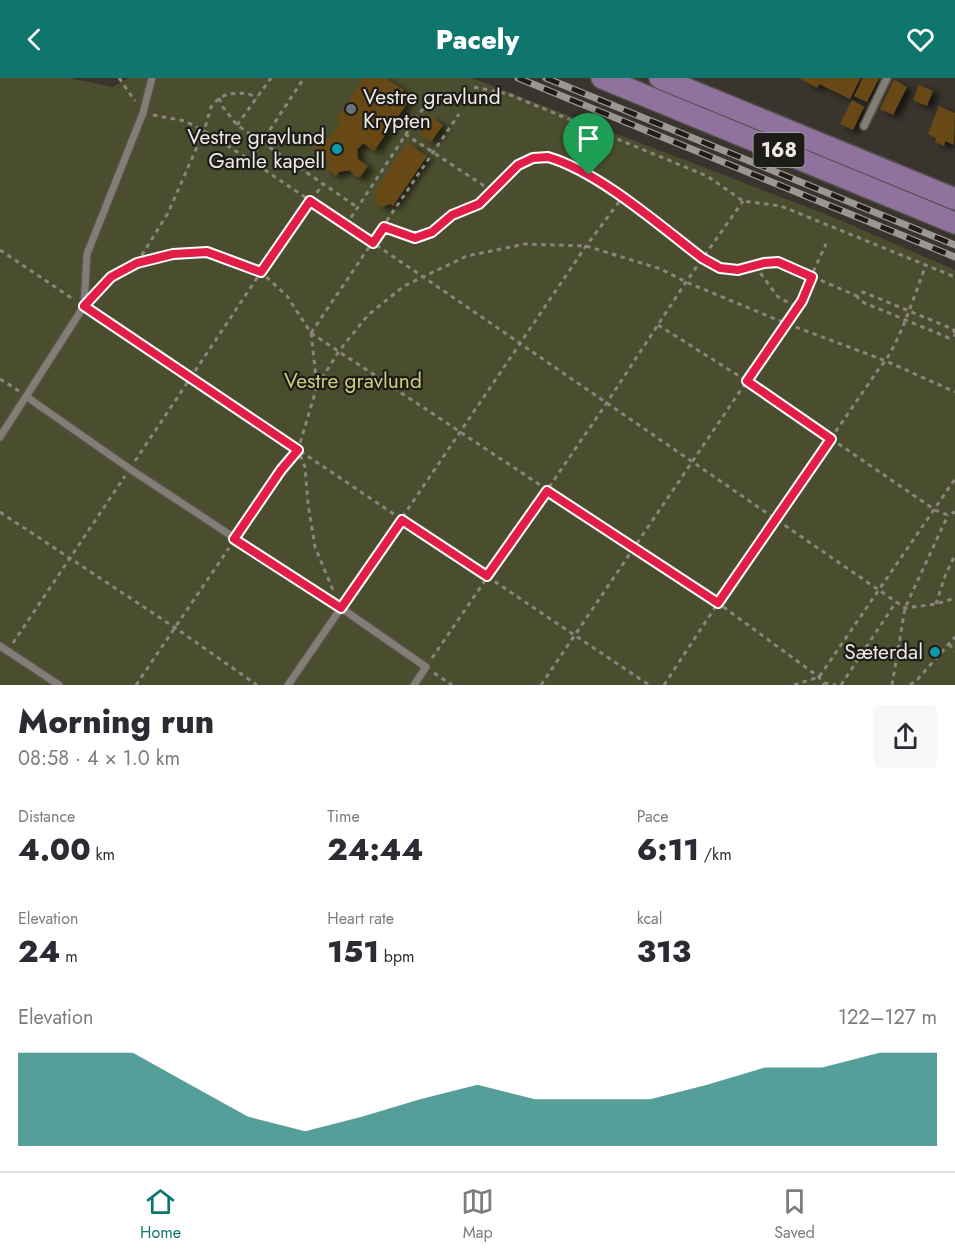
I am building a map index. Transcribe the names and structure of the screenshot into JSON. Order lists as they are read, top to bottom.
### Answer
{
  "streets": {
    "main road": ["168"]
  },
  "parks": ["Vestre gravlund"],
  "places": ["Vestre gravlund Krypten", "Vestre gravlund Gamle kapell", "Sæterdal"],
  "page": {
    "header": "Pacely",
    "heading": ["Morning run", "08:58 · 4 × 1.0 km"],
    "stats": [
      ["Distance", "4.00 km"],
      ["Time", "24:44"],
      ["Pace", "6:11 /km"],
      ["Elevation", "24 m"],
      ["Heart rate", "151 bpm"],
      ["kcal", "313"]
    ],
    "chart": ["Elevation", "122–127 m"],
    "tabs": ["Home", "Map", "Saved"]
  }
}
